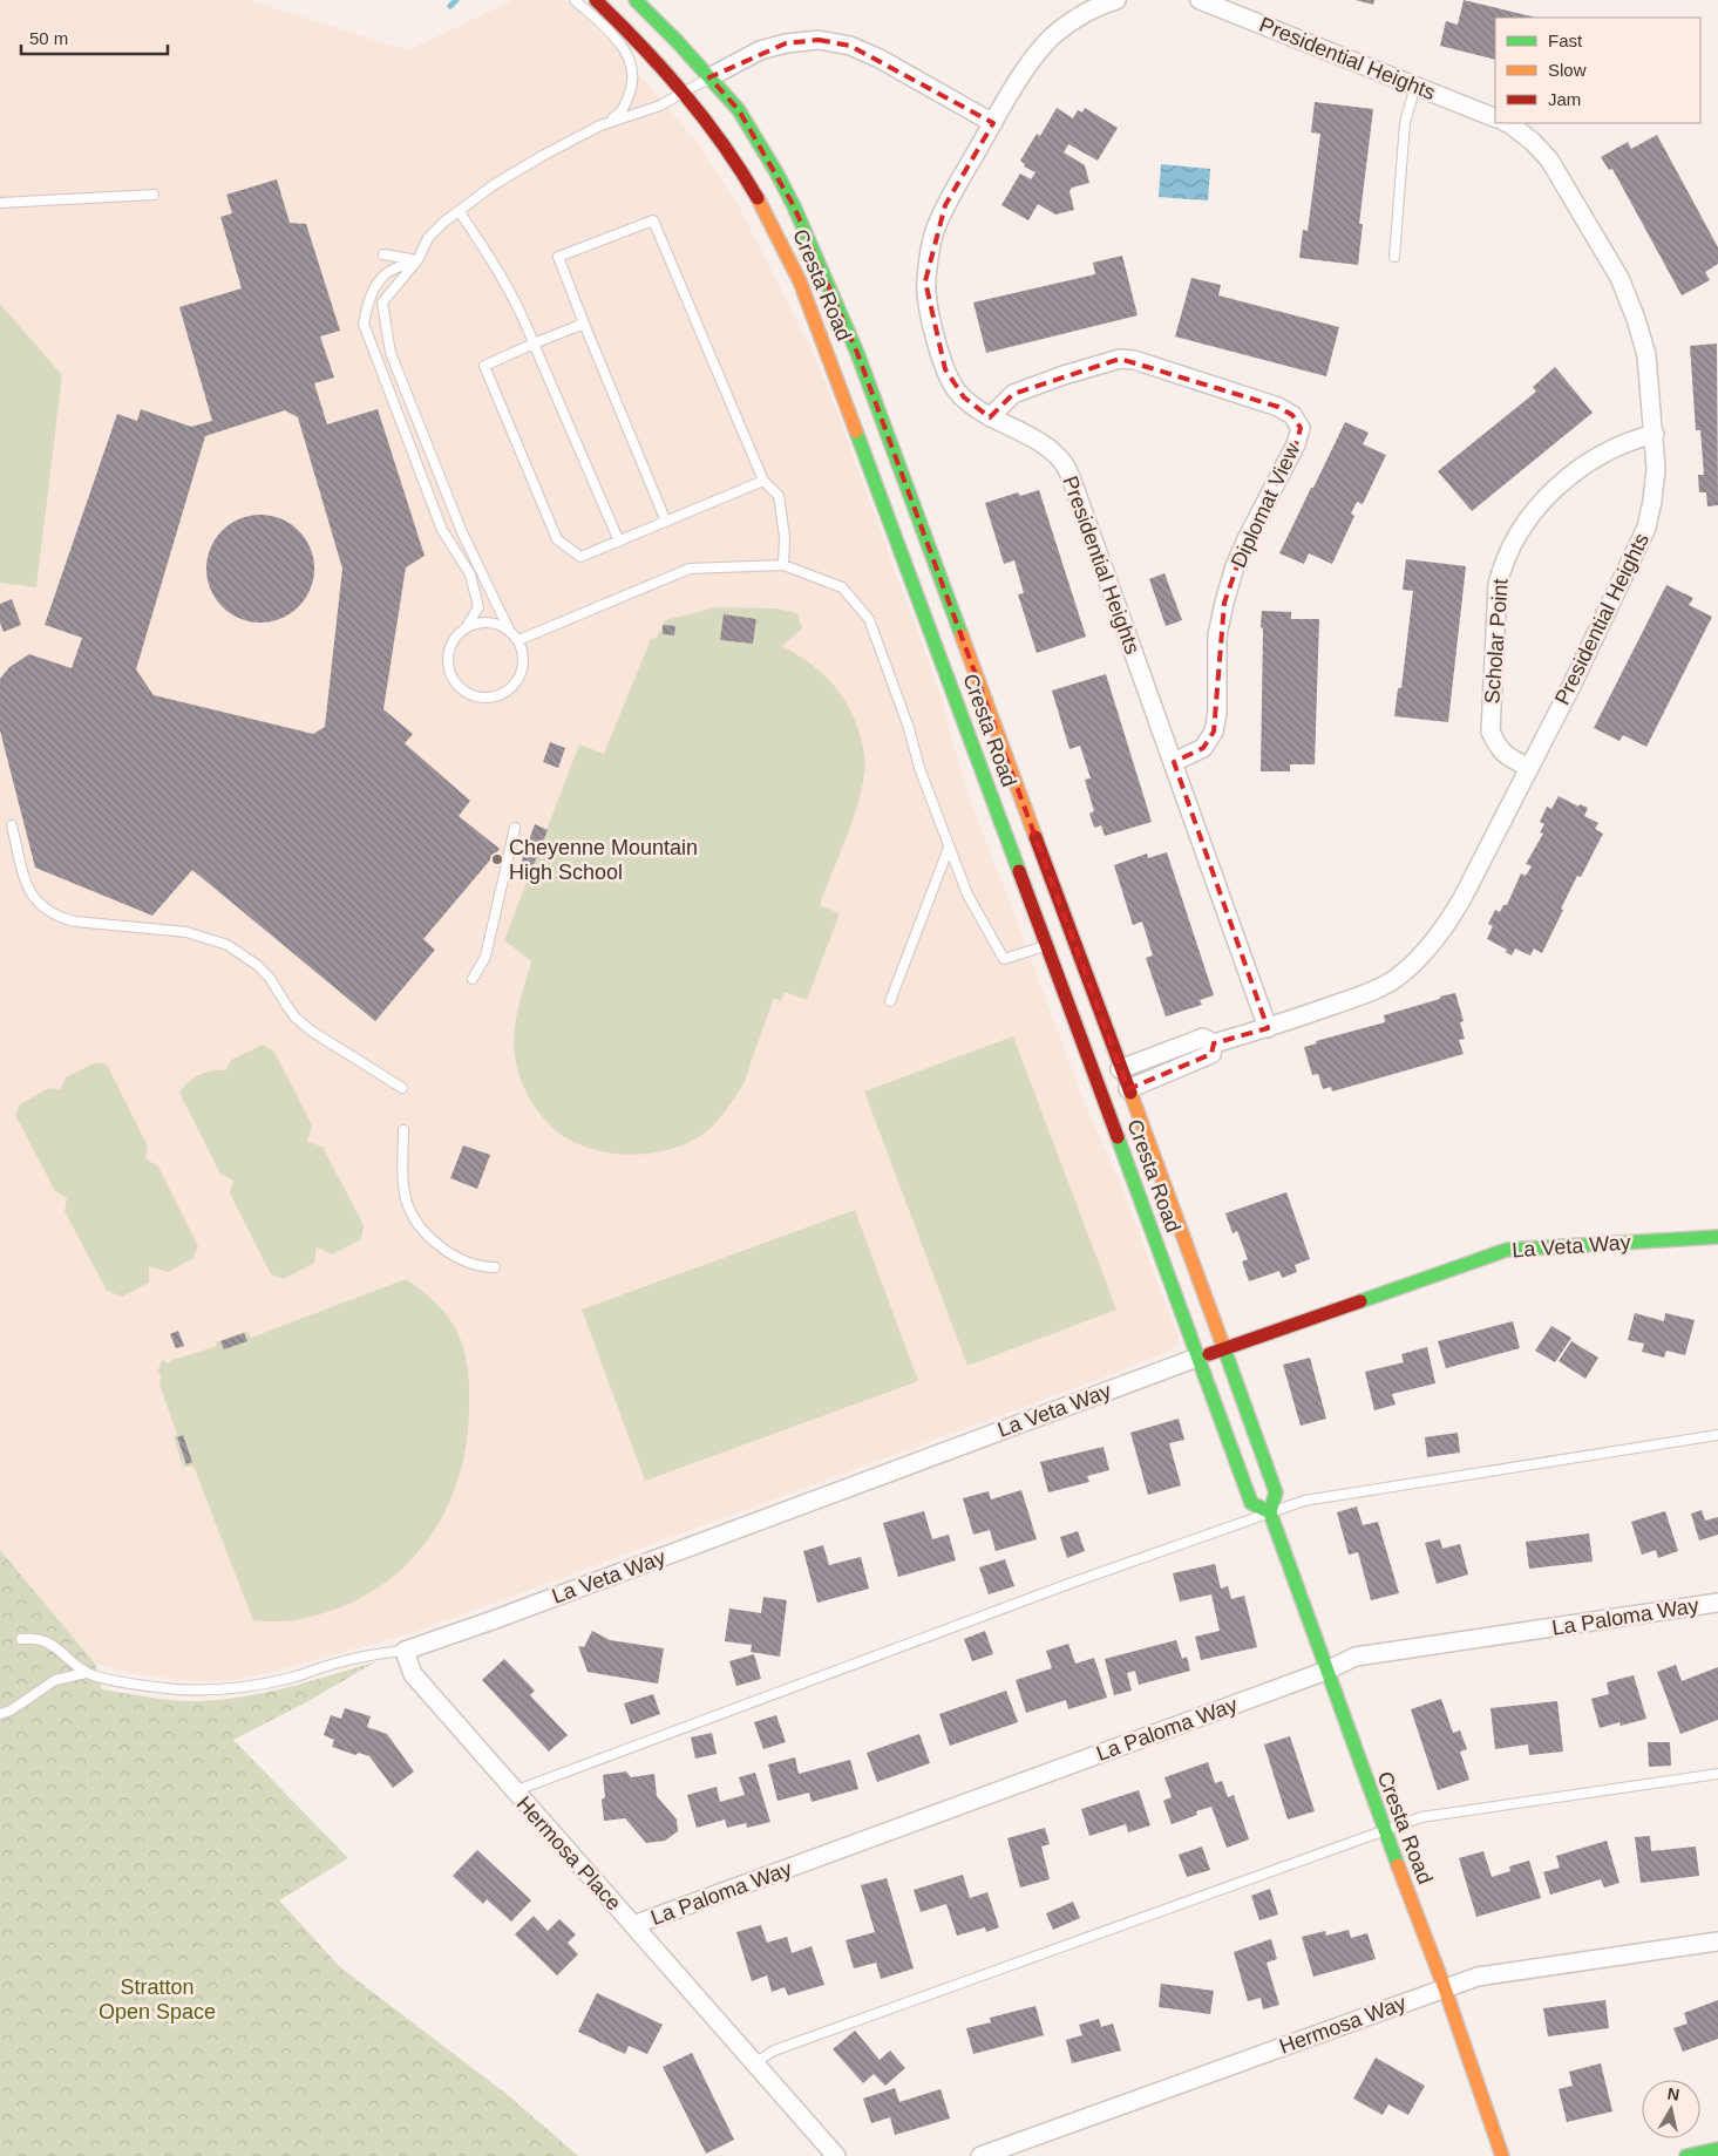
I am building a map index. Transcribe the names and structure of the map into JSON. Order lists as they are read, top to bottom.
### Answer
{
  "streets": {
    "main road": ["Cresta Road", "La Veta Way"],
    "street": [
      "Presidential Heights",
      "Diplomat View",
      "Scholar Point",
      "La Paloma Way",
      "Hermosa Place",
      "Hermosa Way"
    ]
  },
  "crossings": [
    ["Presidential Heights", "Cresta Road"],
    ["Presidential Heights", "Diplomat View"],
    ["Presidential Heights", "Scholar Point"],
    ["Cresta Road", "La Veta Way"],
    ["Cresta Road", "La Paloma Way"],
    ["Cresta Road", "Hermosa Way"],
    ["La Veta Way", "Hermosa Place"],
    ["La Paloma Way", "Hermosa Place"]
  ],
  "parks": ["Stratton Open Space"],
  "places": ["Cheyenne Mountain High School"],
  "legend": ["Fast", "Slow", "Jam"],
  "scale_bar": "50 m",
  "north": "top"
}
